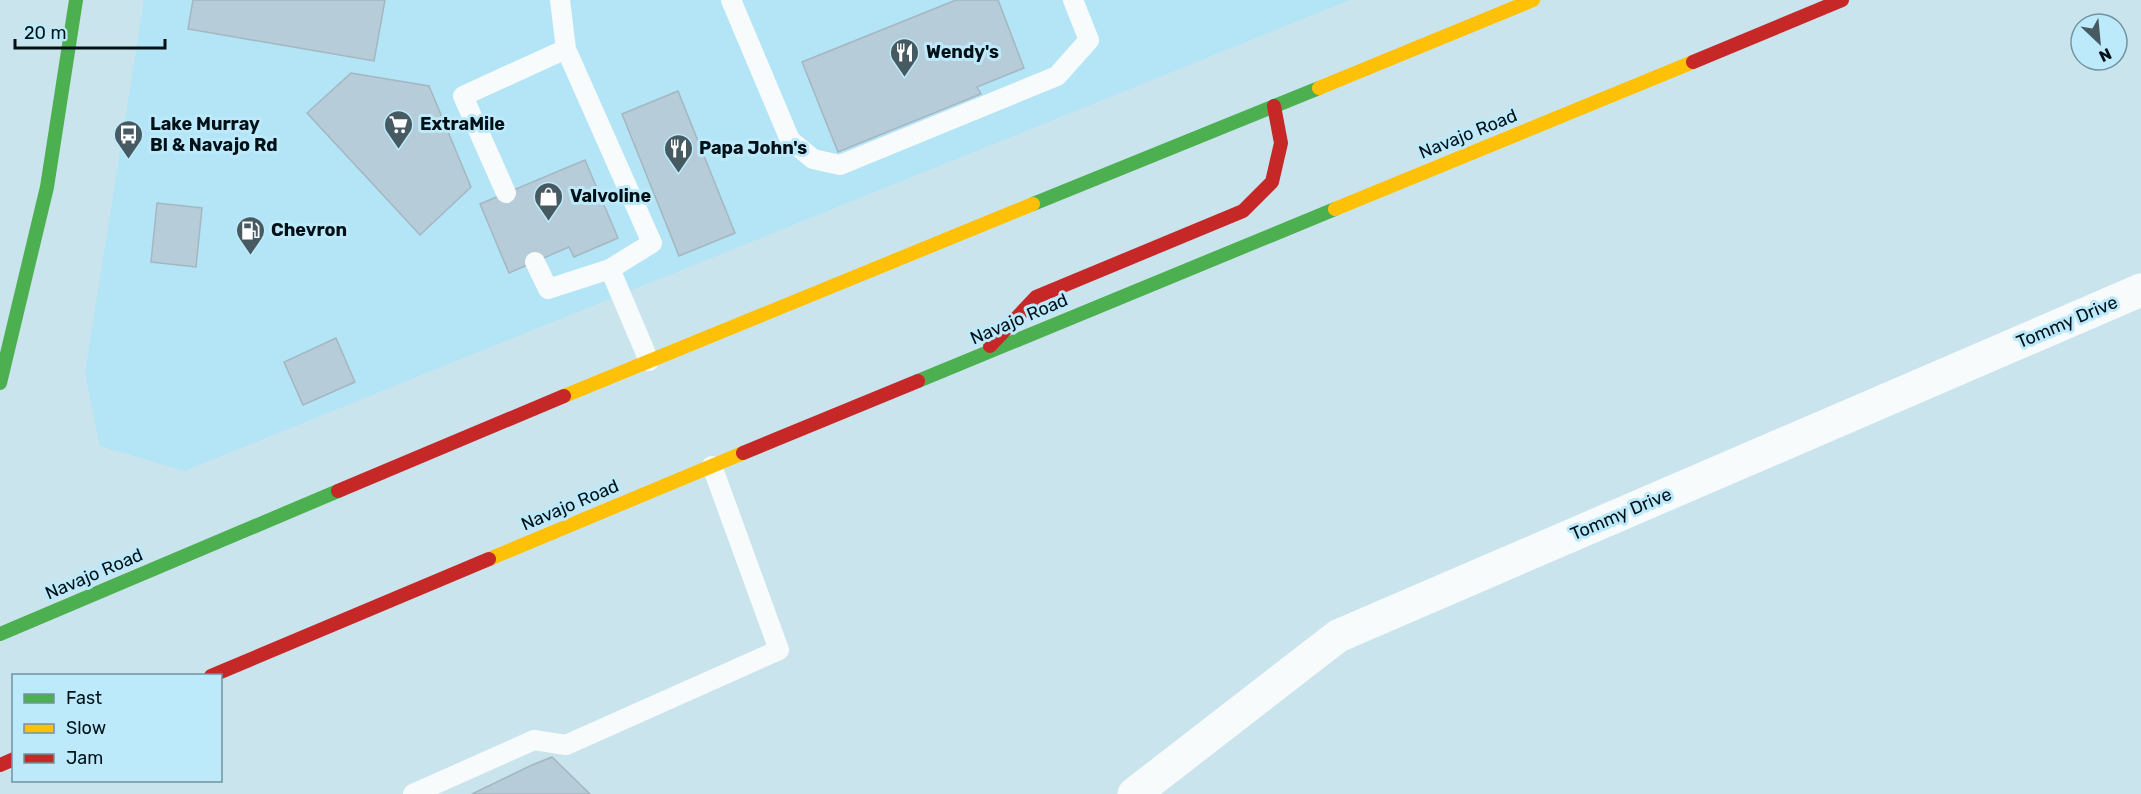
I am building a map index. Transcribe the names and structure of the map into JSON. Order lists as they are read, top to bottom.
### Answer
{
  "streets": {
    "main road": ["Navajo Road"],
    "street": ["Tommy Drive"]
  },
  "places": {
    "restaurant": ["Wendy's", "Papa John's"],
    "supermarket": ["ExtraMile"],
    "bus stop": ["Lake Murray Bl & Navajo Rd"],
    "shop": ["Valvoline"],
    "fuel station": ["Chevron"]
  },
  "legend": ["Fast", "Slow", "Jam"],
  "scale_bar": "20 m",
  "north": "bottom right"
}
